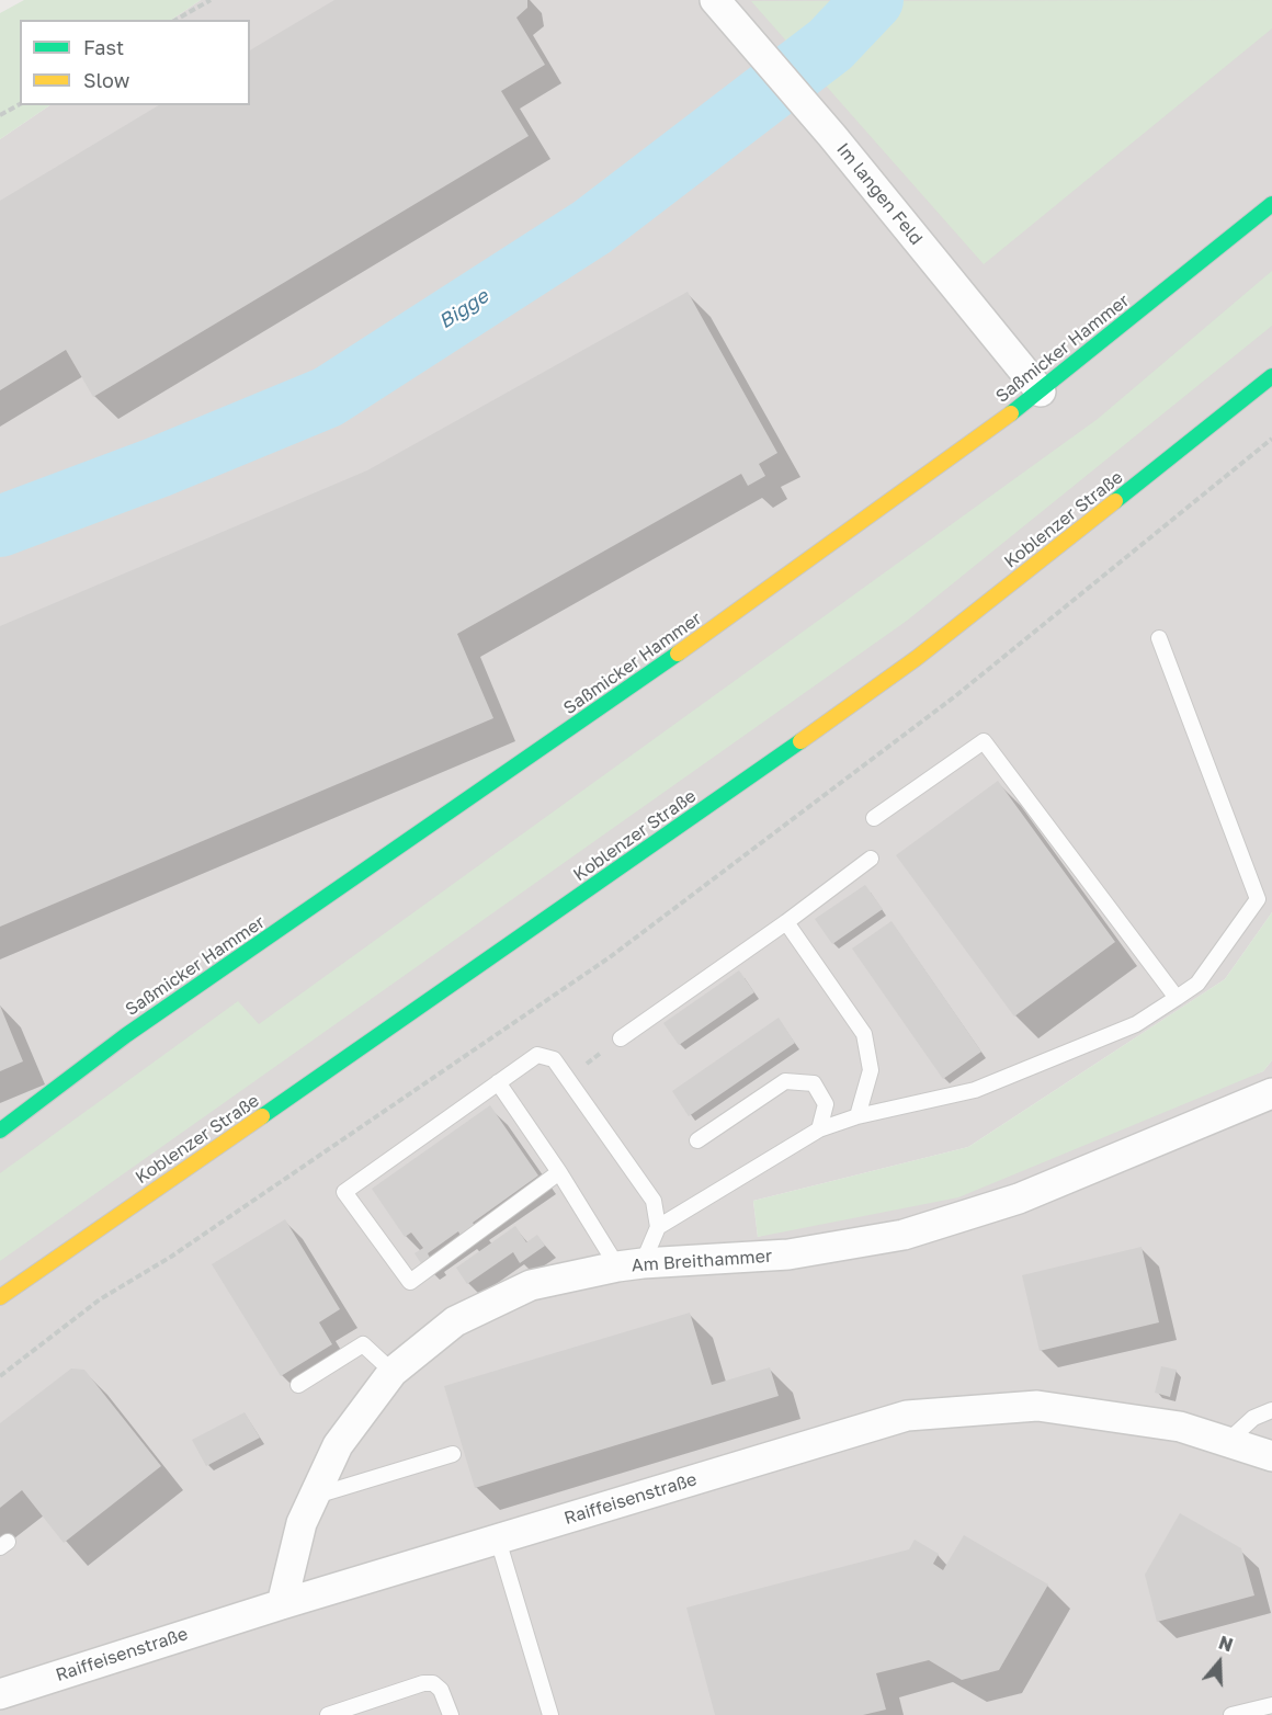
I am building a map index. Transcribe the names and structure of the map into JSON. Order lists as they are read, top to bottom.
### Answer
{
  "streets": {
    "street": [
      "Im langen Feld",
      "Saßmicker Hammer",
      "Koblenzer Straße",
      "Am Breithammer",
      "Raiffeisenstraße"
    ]
  },
  "crossings": [
    ["Im langen Feld", "Saßmicker Hammer"],
    ["Am Breithammer", "Raiffeisenstraße"]
  ],
  "water": ["Bigge"],
  "legend": ["Fast", "Slow"],
  "north": "top"
}
